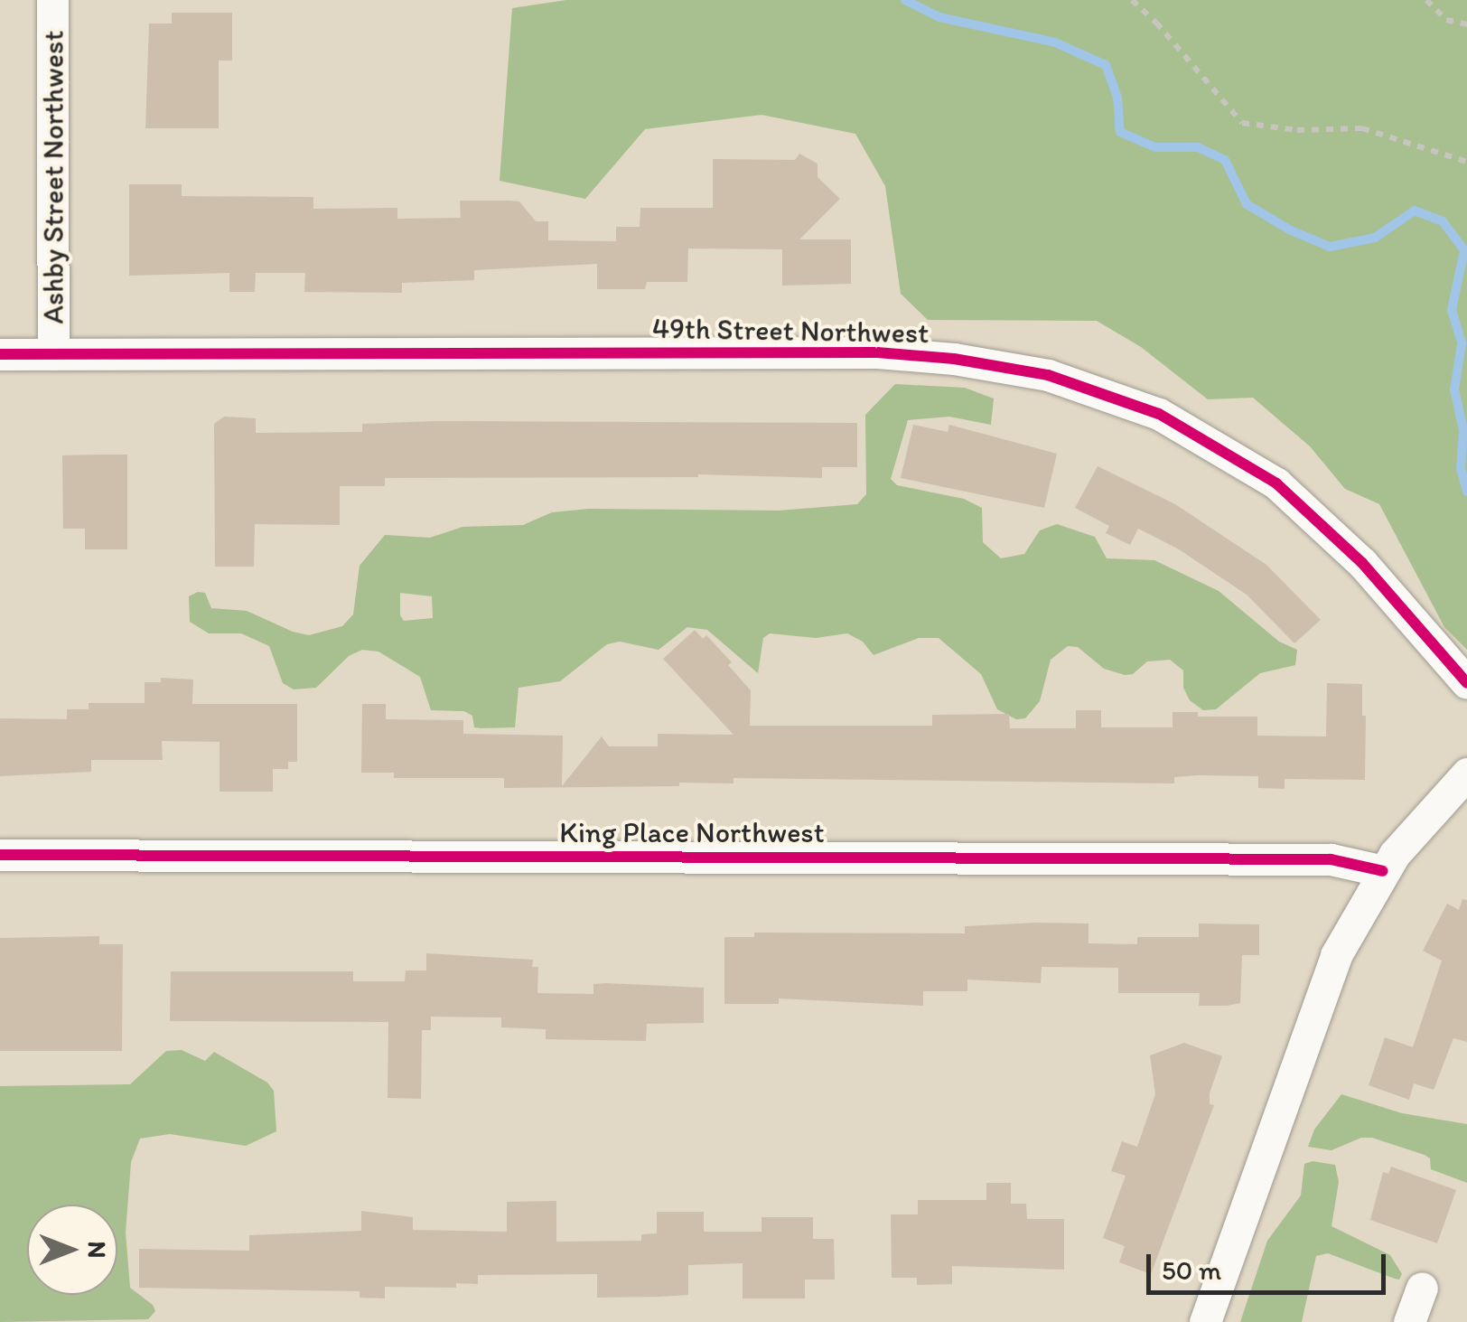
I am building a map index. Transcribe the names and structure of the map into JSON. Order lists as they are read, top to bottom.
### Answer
{
  "streets": {
    "street": ["Ashby Street Northwest", "49th Street Northwest", "King Place Northwest"]
  },
  "crossings": [
    ["Ashby Street Northwest", "49th Street Northwest"]
  ],
  "scale_bar": "50 m",
  "north": "right"
}
